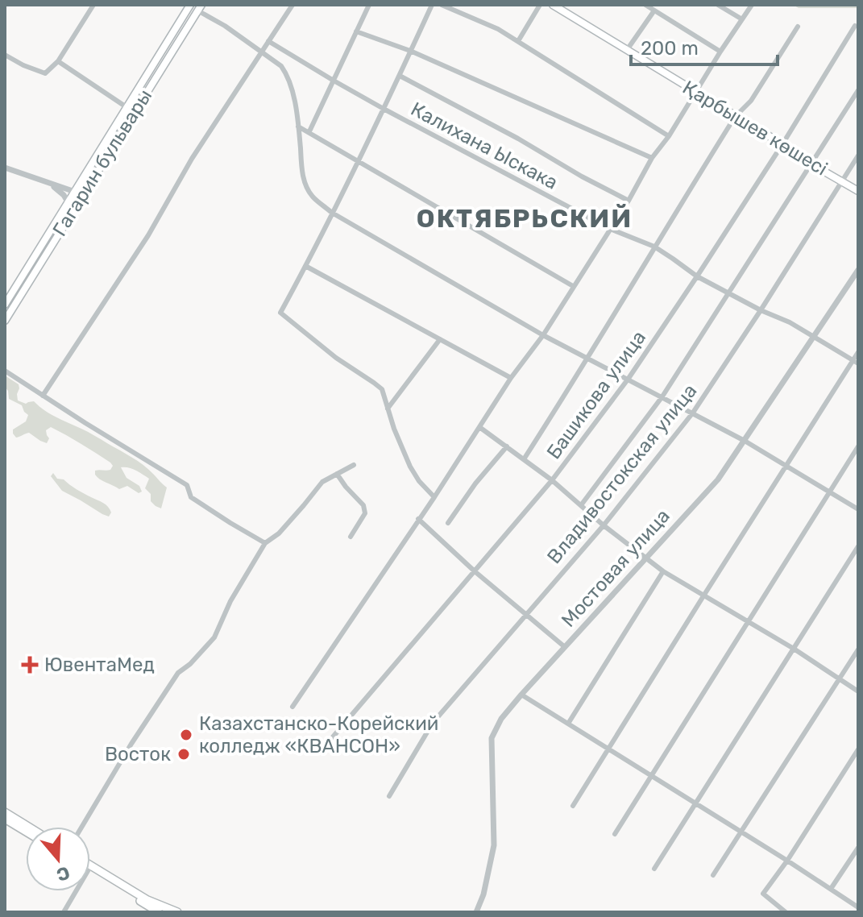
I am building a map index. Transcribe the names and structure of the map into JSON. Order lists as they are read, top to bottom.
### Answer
{
  "streets": {
    "main road": ["Қарбышев көшесі", "Гагарин бульвары"],
    "street": [
      "Калихана Ыскака",
      "Башикова улица",
      "Владивостокская улица",
      "Мостовая улица"
    ]
  },
  "crossings": [
    ["Қарбышев көшесі", "Башикова улица"],
    ["Қарбышев көшесі", "Владивостокская улица"],
    ["Калихана Ыскака", "Башикова улица"],
    ["Калихана Ыскака", "Владивостокская улица"],
    ["Калихана Ыскака", "Мостовая улица"]
  ],
  "districts": ["ОКТЯБРЬСКИЙ"],
  "places": {
    "health": ["ЮвентаМед"],
    "other": ["Казахстанско-Корейский колледж «КВАНСОН»", "Восток"]
  },
  "scale_bar": "200 m",
  "north": "bottom"
}
